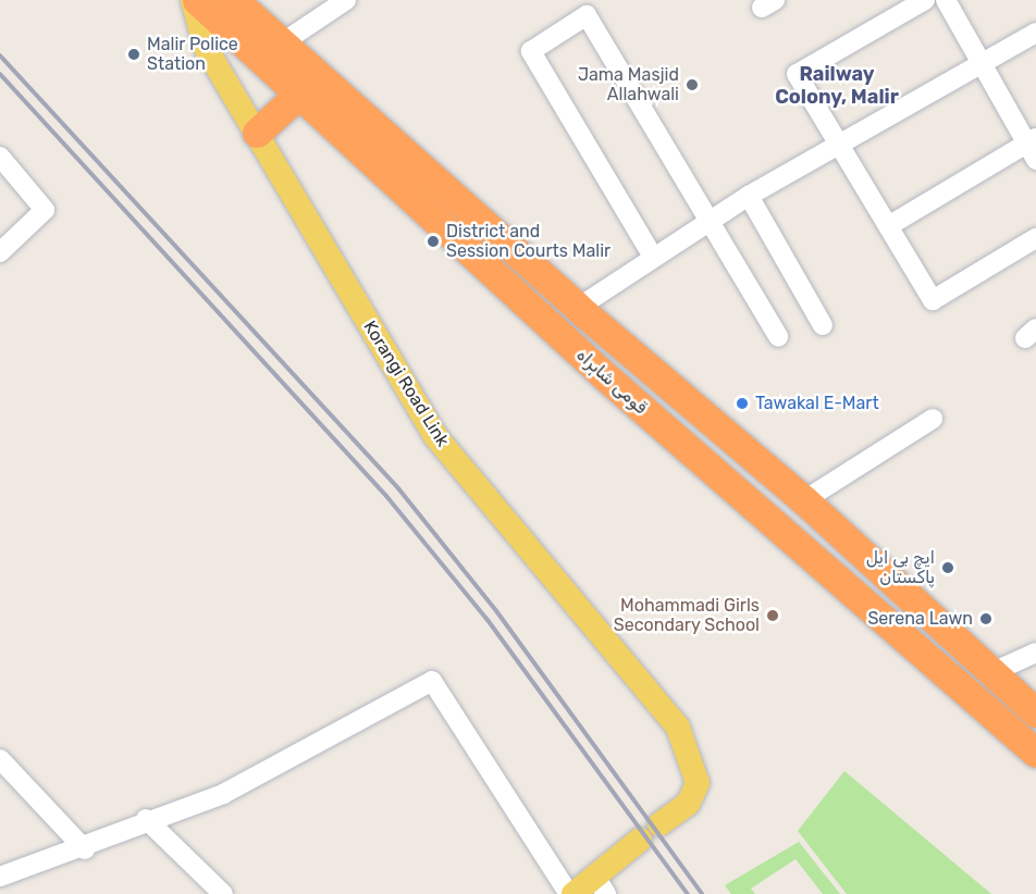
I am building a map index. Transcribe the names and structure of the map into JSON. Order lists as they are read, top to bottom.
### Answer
{
  "streets": {
    "highway": ["قومی شاہراہ"],
    "main road": ["Korangi Road Link"]
  },
  "crossings": [
    ["قومی شاہراہ", "Korangi Road Link"]
  ],
  "districts": ["Railway Colony, Malir"],
  "places": [
    "Malir Police Station",
    "Jama Masjid Allahwali",
    "District and Session Courts Malir",
    "Tawakal E-Mart",
    "ایچ بی ایل پاکستان",
    "Mohammadi Girls Secondary School",
    "Serena Lawn"
  ]
}
